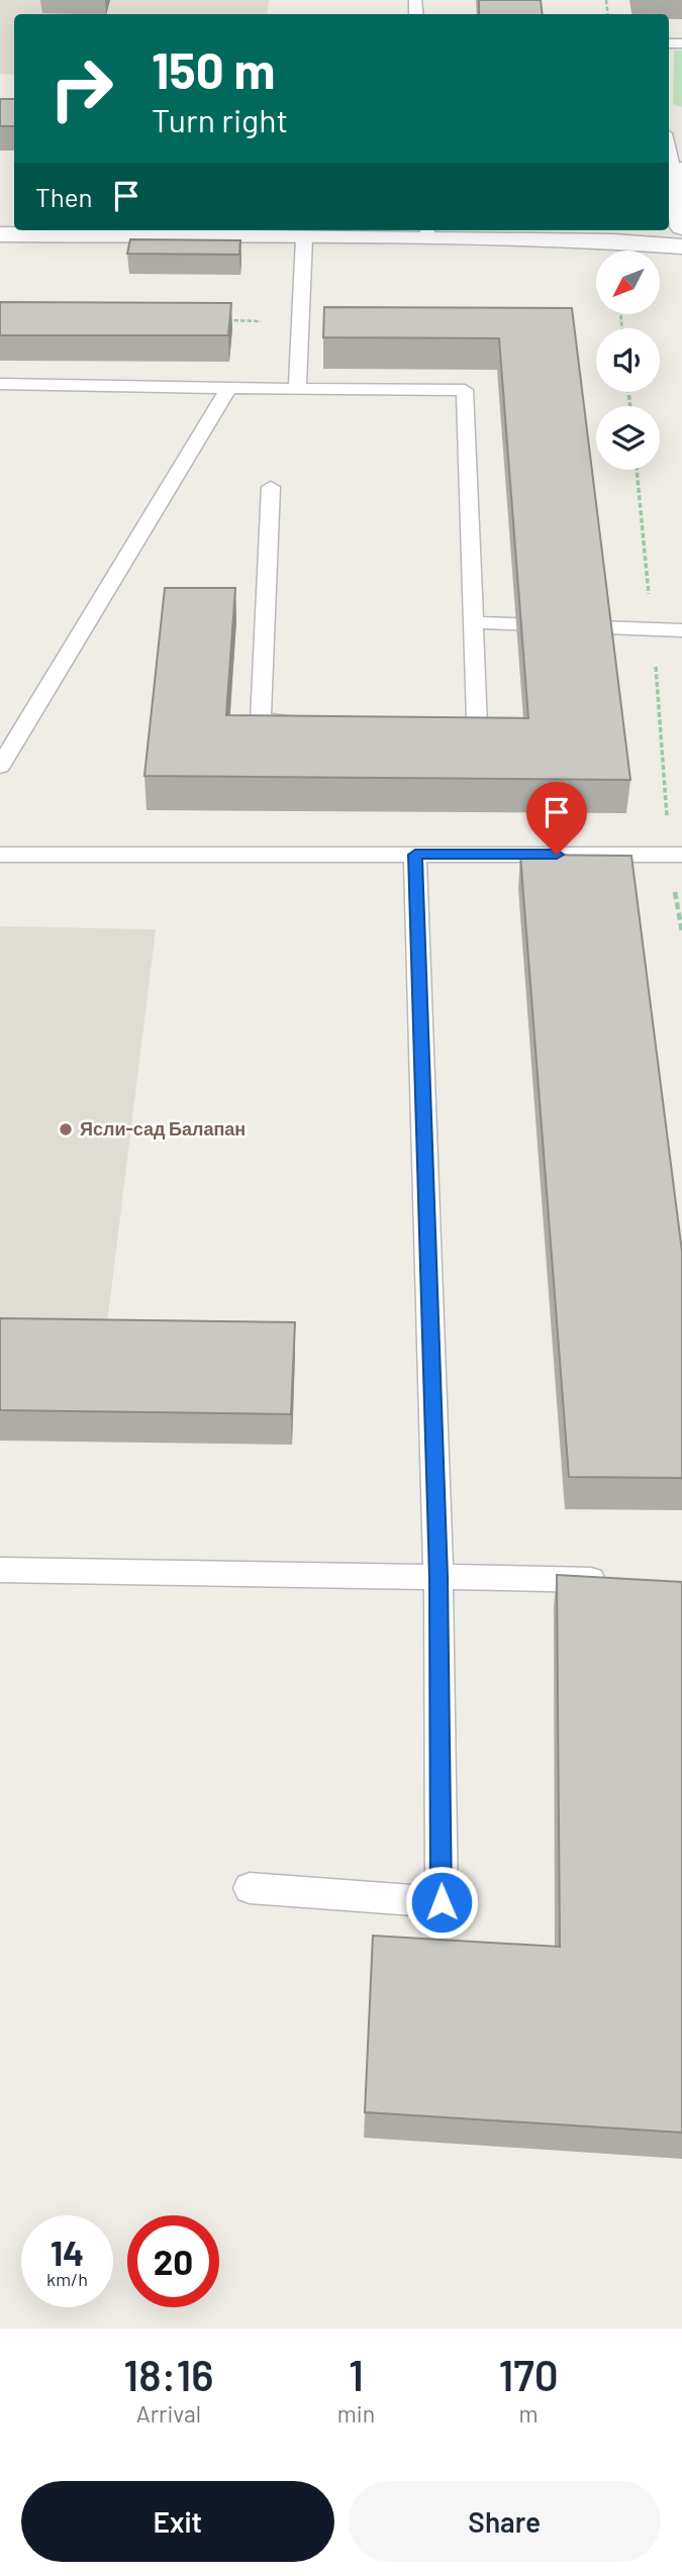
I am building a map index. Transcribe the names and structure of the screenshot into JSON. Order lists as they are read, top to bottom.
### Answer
{
  "places": ["Ясли-сад Балапан"],
  "north": "bottom left",
  "page": {
    "turn": ["150 m", "Turn right"],
    "then": "Then",
    "speed": "14 km/h",
    "limit": "20",
    "eta": [
      "18:16",
      "Arrival",
      "1",
      "min",
      "170",
      "m"
    ],
    "buttons": ["Exit", "Share"]
  }
}
